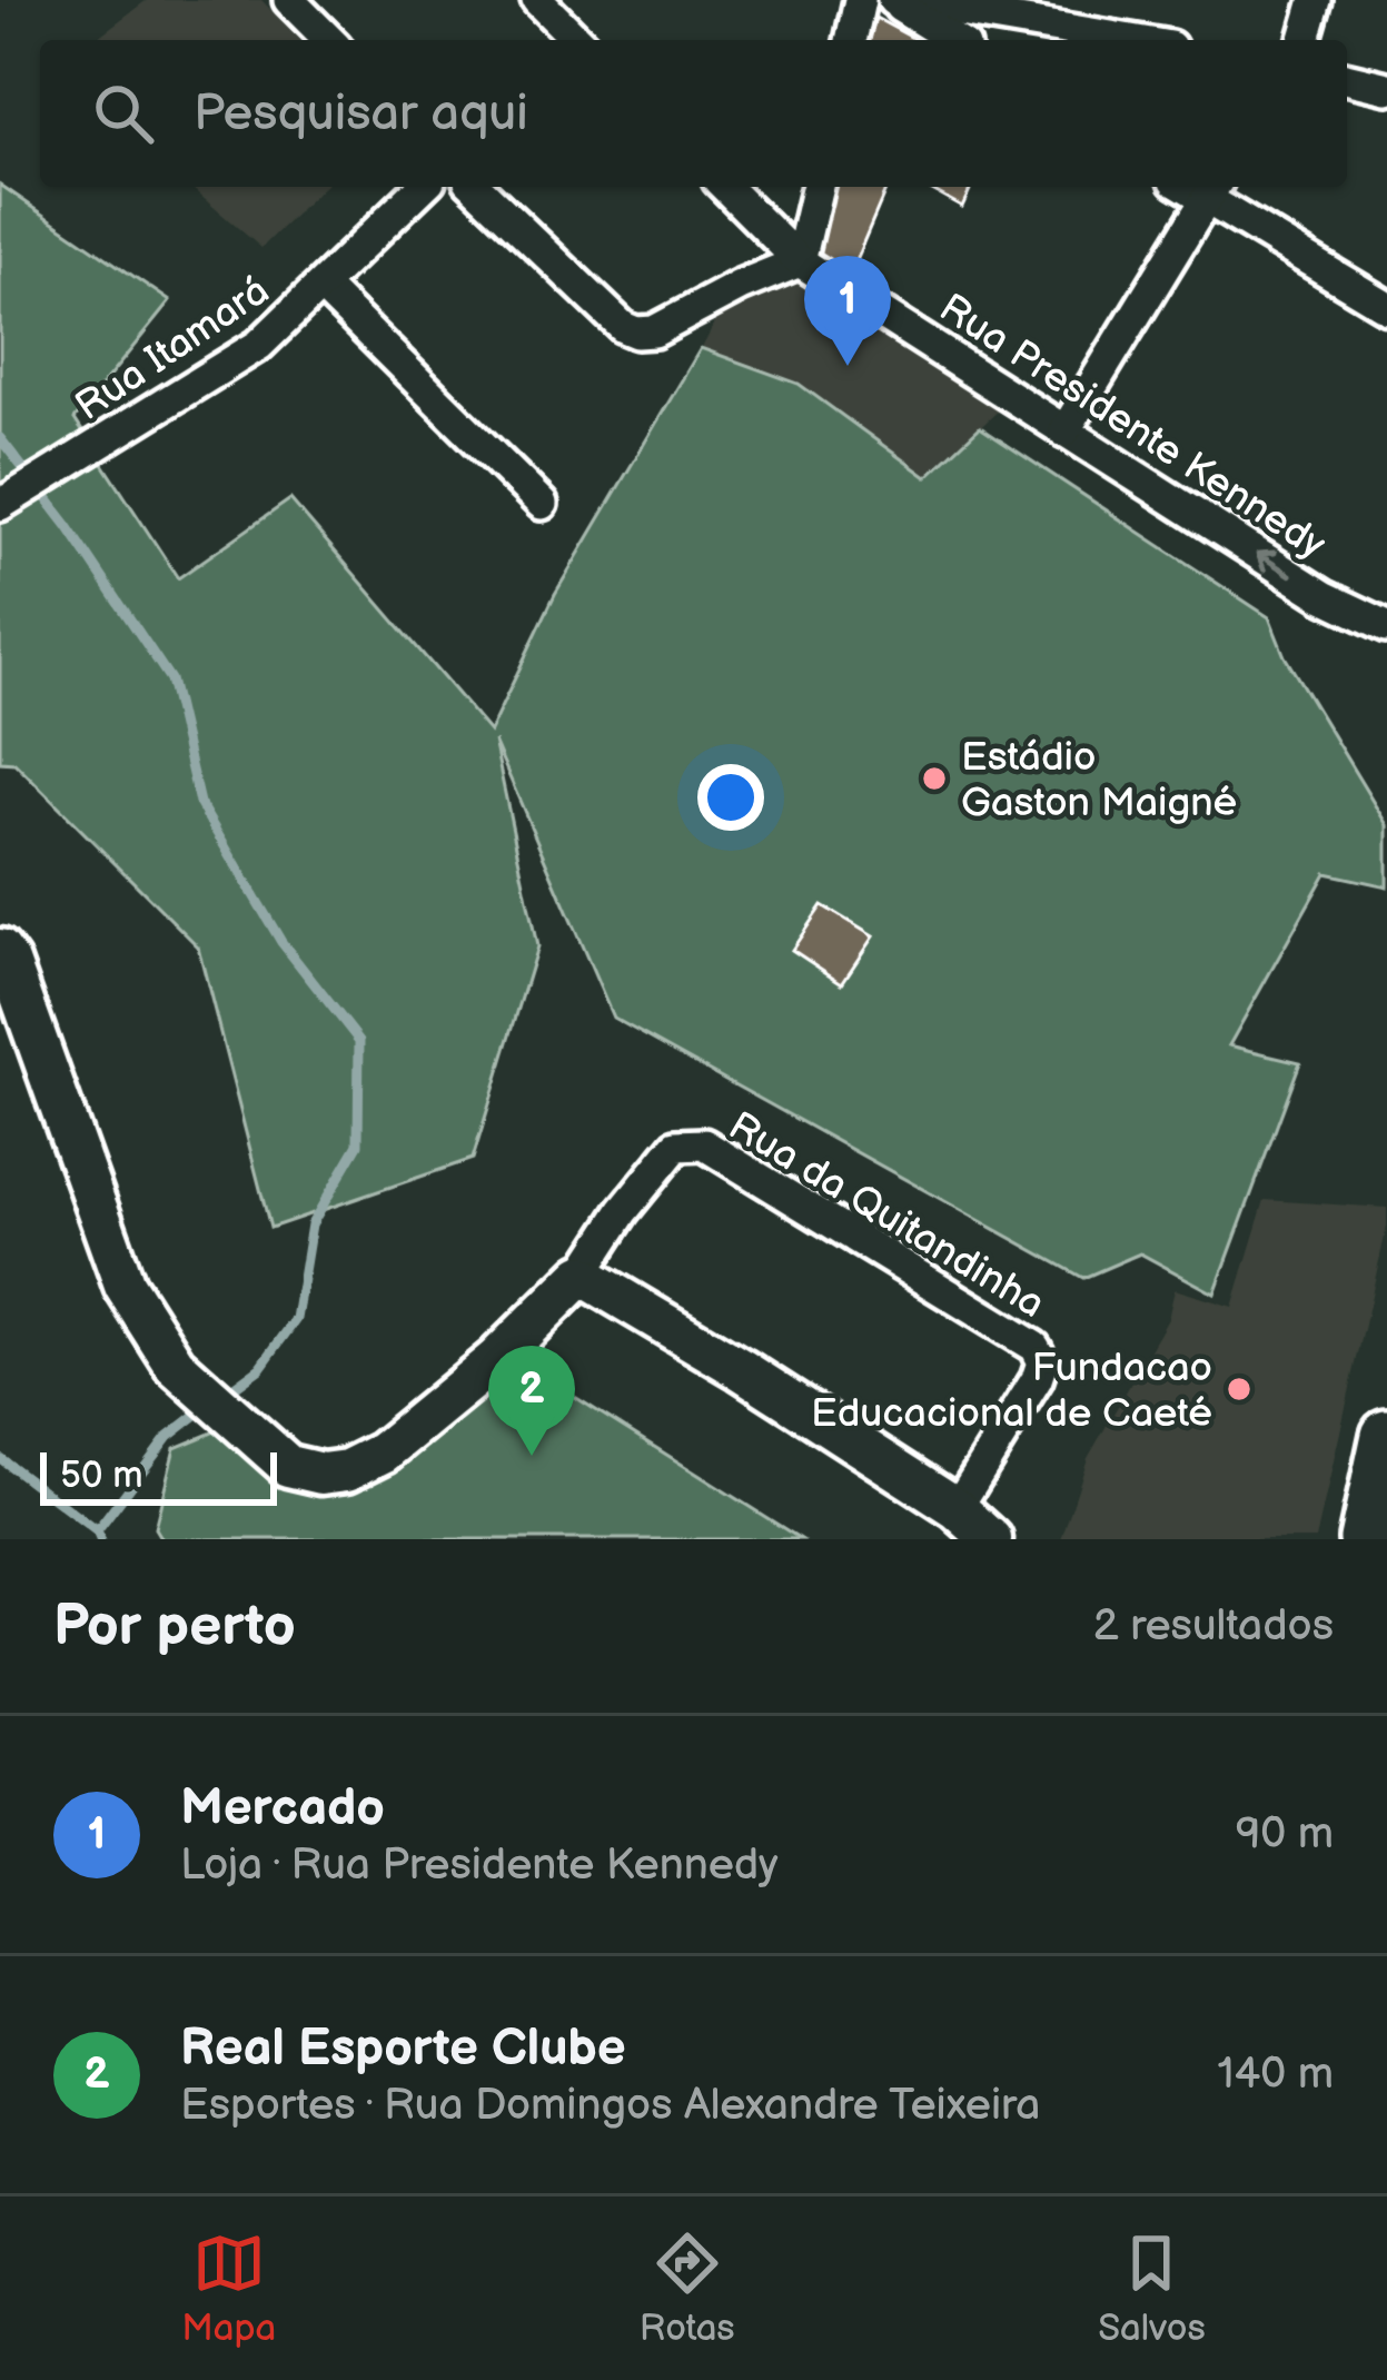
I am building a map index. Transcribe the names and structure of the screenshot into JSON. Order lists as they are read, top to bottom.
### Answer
{
  "streets": {
    "street": ["Rua Itamará", "Rua Presidente Kennedy", "Rua da Quitandinha"]
  },
  "one_way": ["Rua Presidente Kennedy"],
  "places": ["Estádio Gaston Maigné", "Fundacao Educacional de Caeté"],
  "scale_bar": "50 m",
  "page": {
    "search": "Pesquisar aqui",
    "pins": ["1", "2"],
    "scale": "50 m",
    "heading": ["Por perto", "2 resultados"],
    "list": [
      {
        "mark": "1",
        "name": "Mercado",
        "note": "Loja · Rua Presidente Kennedy",
        "value": "90 m"
      },
      {
        "mark": "2",
        "name": "Real Esporte Clube",
        "note": "Esportes · Rua Domingos Alexandre Teixeira",
        "value": "140 m"
      }
    ],
    "nav": ["Mapa", "Rotas", "Salvos"]
  }
}
